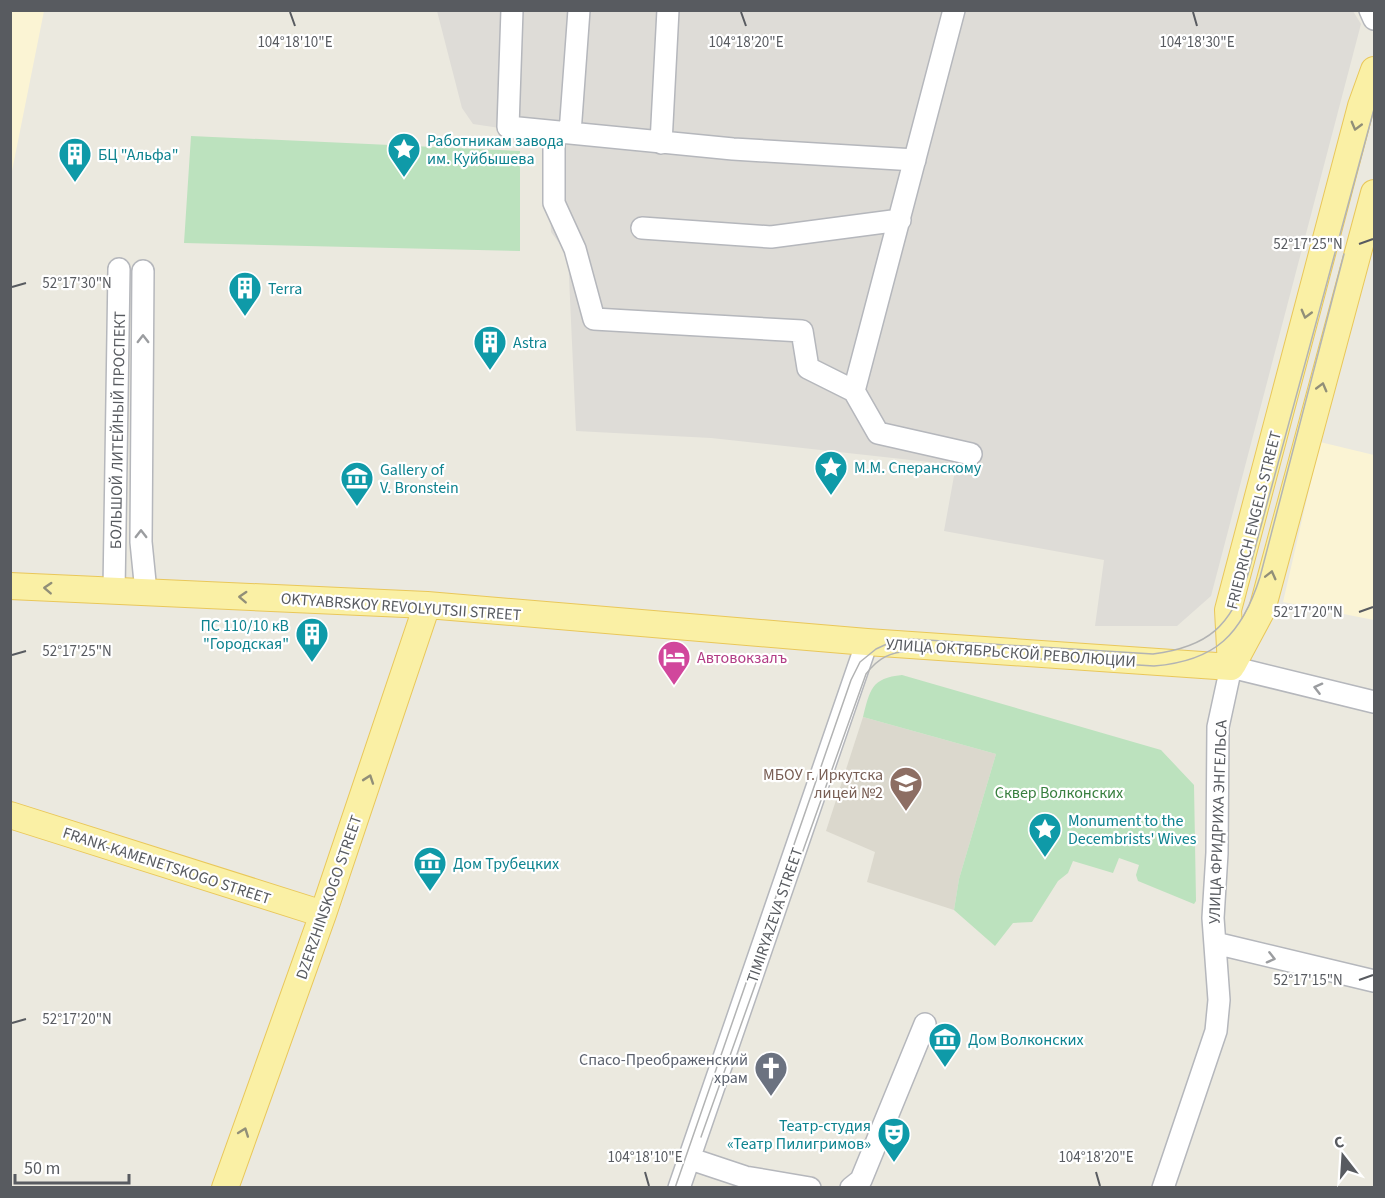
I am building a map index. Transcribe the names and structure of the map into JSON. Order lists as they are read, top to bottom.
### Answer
{
  "streets": {
    "main road": [
      "FRIEDRICH ENGELS STREET",
      "OKTYABRSKOY REVOLYUTSII STREET",
      "УЛИЦА ОКТЯБРЬСКОЙ РЕВОЛЮЦИИ",
      "FRANK-KAMENETSKOGO STREET",
      "DZERZHINSKOGO STREET"
    ],
    "street": ["БОЛЬШОЙ ЛИТЕЙНЫЙ ПРОСПЕКТ", "УЛИЦА ФРИДРИХА ЭНГЕЛЬСА", "TIMIRYAZEVA STREET"]
  },
  "crossings": [
    ["БОЛЬШОЙ ЛИТЕЙНЫЙ ПРОСПЕКТ", "OKTYABRSKOY REVOLYUTSII STREET"],
    ["FRIEDRICH ENGELS STREET", "УЛИЦА ОКТЯБРЬСКОЙ РЕВОЛЮЦИИ"],
    ["FRIEDRICH ENGELS STREET", "УЛИЦА ФРИДРИХА ЭНГЕЛЬСА"],
    ["OKTYABRSKOY REVOLYUTSII STREET", "УЛИЦА ОКТЯБРЬСКОЙ РЕВОЛЮЦИИ"],
    ["OKTYABRSKOY REVOLYUTSII STREET", "DZERZHINSKOGO STREET"],
    ["УЛИЦА ОКТЯБРЬСКОЙ РЕВОЛЮЦИИ", "УЛИЦА ФРИДРИХА ЭНГЕЛЬСА"],
    ["УЛИЦА ОКТЯБРЬСКОЙ РЕВОЛЮЦИИ", "DZERZHINSKOGO STREET"],
    ["УЛИЦА ОКТЯБРЬСКОЙ РЕВОЛЮЦИИ", "TIMIRYAZEVA STREET"],
    ["FRANK-KAMENETSKOGO STREET", "DZERZHINSKOGO STREET"]
  ],
  "one_way": ["OKTYABRSKOY REVOLYUTSII STREET", "DZERZHINSKOGO STREET"],
  "parks": ["Сквер Волконских"],
  "places": {
    "place": ["Работникам завода им. Куйбышева", "М.М. Сперанскому", "Monument to the Decembrists' Wives"],
    "building": [
      "БЦ \"Альфа\"",
      "Terra",
      "Astra",
      "ПС 110/10 кВ \"Городская\""
    ],
    "museum": ["Gallery of V. Bronstein", "Дом Трубецких", "Дом Волконских"],
    "hotel": ["Автовокзалъ"],
    "school or university": ["МБОУ г. Иркутска лицей №2"],
    "church": ["Спасо-Преображенский храм"],
    "theatre": ["Театр-студия «Театр Пилигримов»"]
  },
  "scale_bar": "50 m",
  "north": "top",
  "coordinates": [
    "104°18'10\"E",
    "104°18'20\"E",
    "104°18'30\"E",
    "52°17'25\"N",
    "52°17'30\"N",
    "52°17'20\"N",
    "52°17'15\"N"
  ]
}
